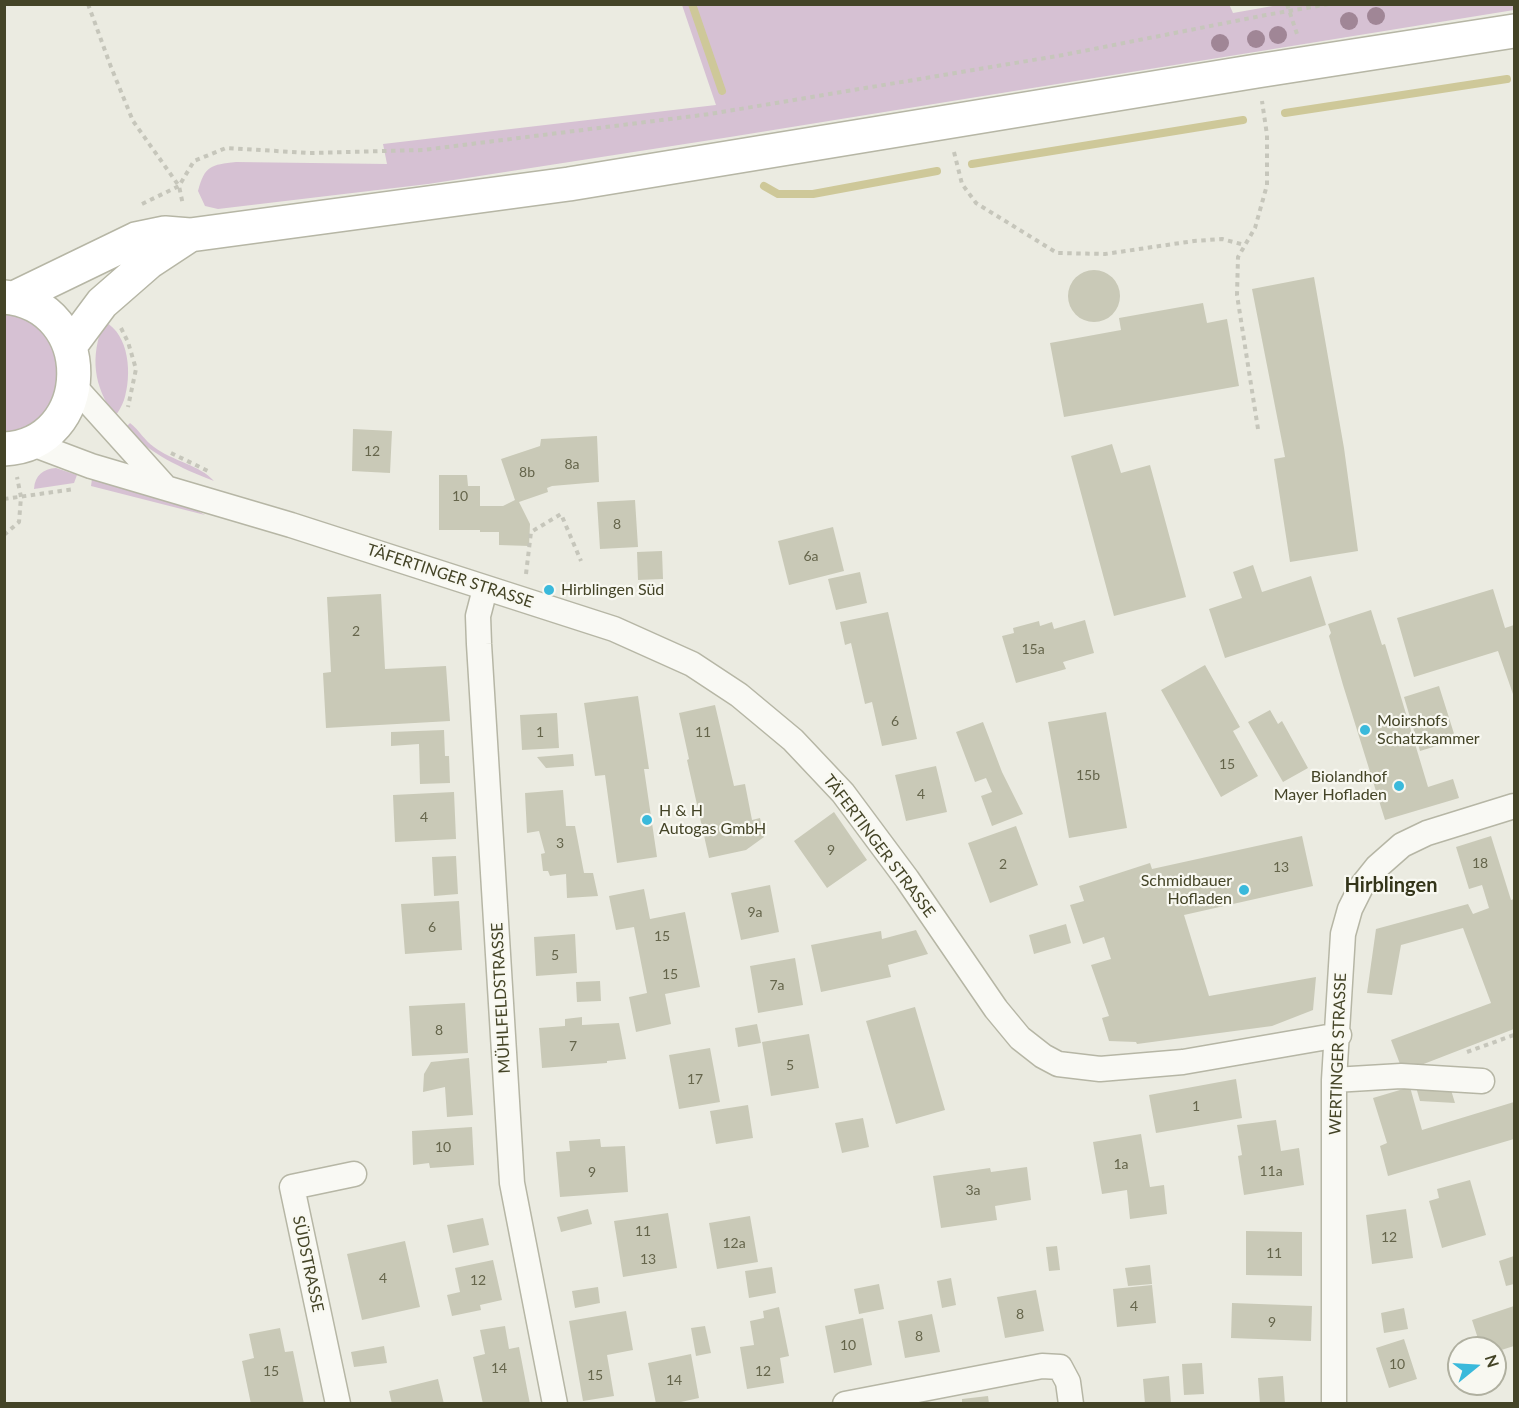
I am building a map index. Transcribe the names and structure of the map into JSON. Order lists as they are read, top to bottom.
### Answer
{
  "streets": {
    "street": [
      "TÄFERTINGER STRASSE",
      "MÜHLFELDSTRASSE",
      "WERTINGER STRASSE",
      "SÜDSTRASSE"
    ]
  },
  "crossings": [
    ["TÄFERTINGER STRASSE", "MÜHLFELDSTRASSE"],
    ["TÄFERTINGER STRASSE", "WERTINGER STRASSE"]
  ],
  "districts": ["Hirblingen"],
  "places": [
    "Hirblingen Süd",
    "Moirshofs Schatzkammer",
    "Biolandhof Mayer Hofladen",
    "H & H Autogas GmbH",
    "Schmidbauer Hofladen"
  ],
  "house_numbers": [
    "12",
    "8a",
    "8b",
    "10",
    "8",
    "6a",
    "2",
    "15a",
    "6",
    "1",
    "11",
    "15",
    "15b",
    "4",
    "4",
    "3",
    "9",
    "18",
    "2",
    "13",
    "9a",
    "6",
    "15",
    "5",
    "15",
    "7a",
    "8",
    "7",
    "5",
    "17",
    "1",
    "10",
    "1a",
    "11a",
    "9",
    "3a",
    "11",
    "12",
    "12a",
    "11",
    "13",
    "4",
    "12",
    "4",
    "8",
    "9",
    "8",
    "10",
    "10",
    "14",
    "15",
    "12",
    "15",
    "14"
  ],
  "north": "right"
}
